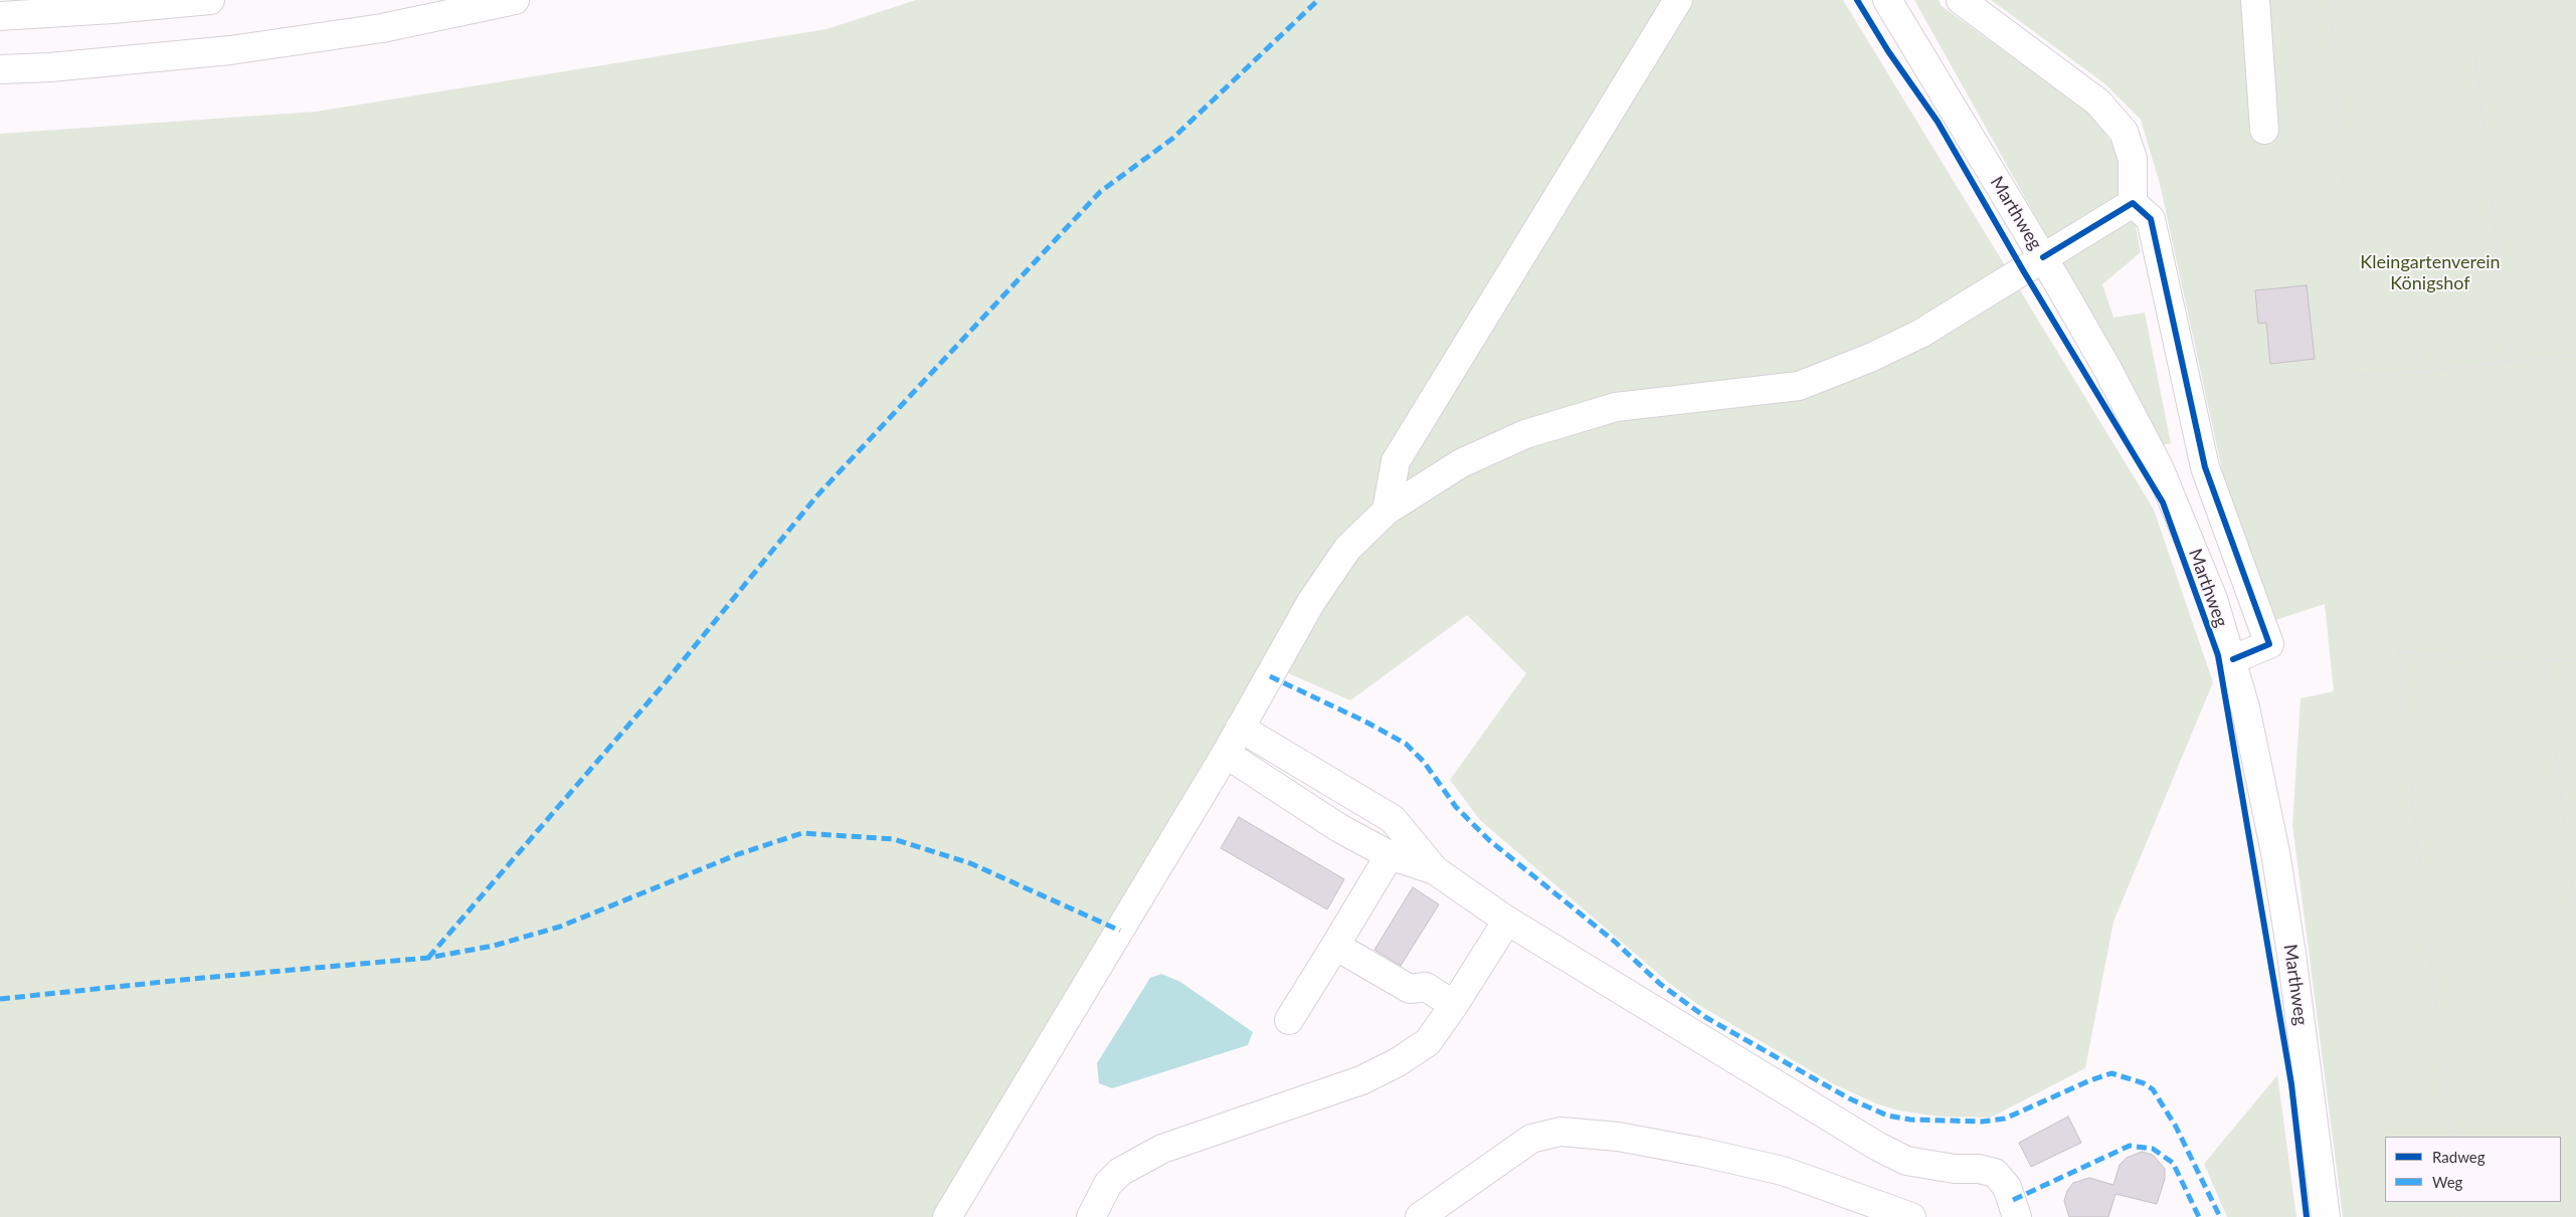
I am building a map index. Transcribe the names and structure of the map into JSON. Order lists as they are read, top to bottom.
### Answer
{
  "streets": {
    "main road": ["Marthweg"]
  },
  "parks": ["Kleingartenverein Königshof"],
  "legend": ["Radweg", "Weg"]
}
